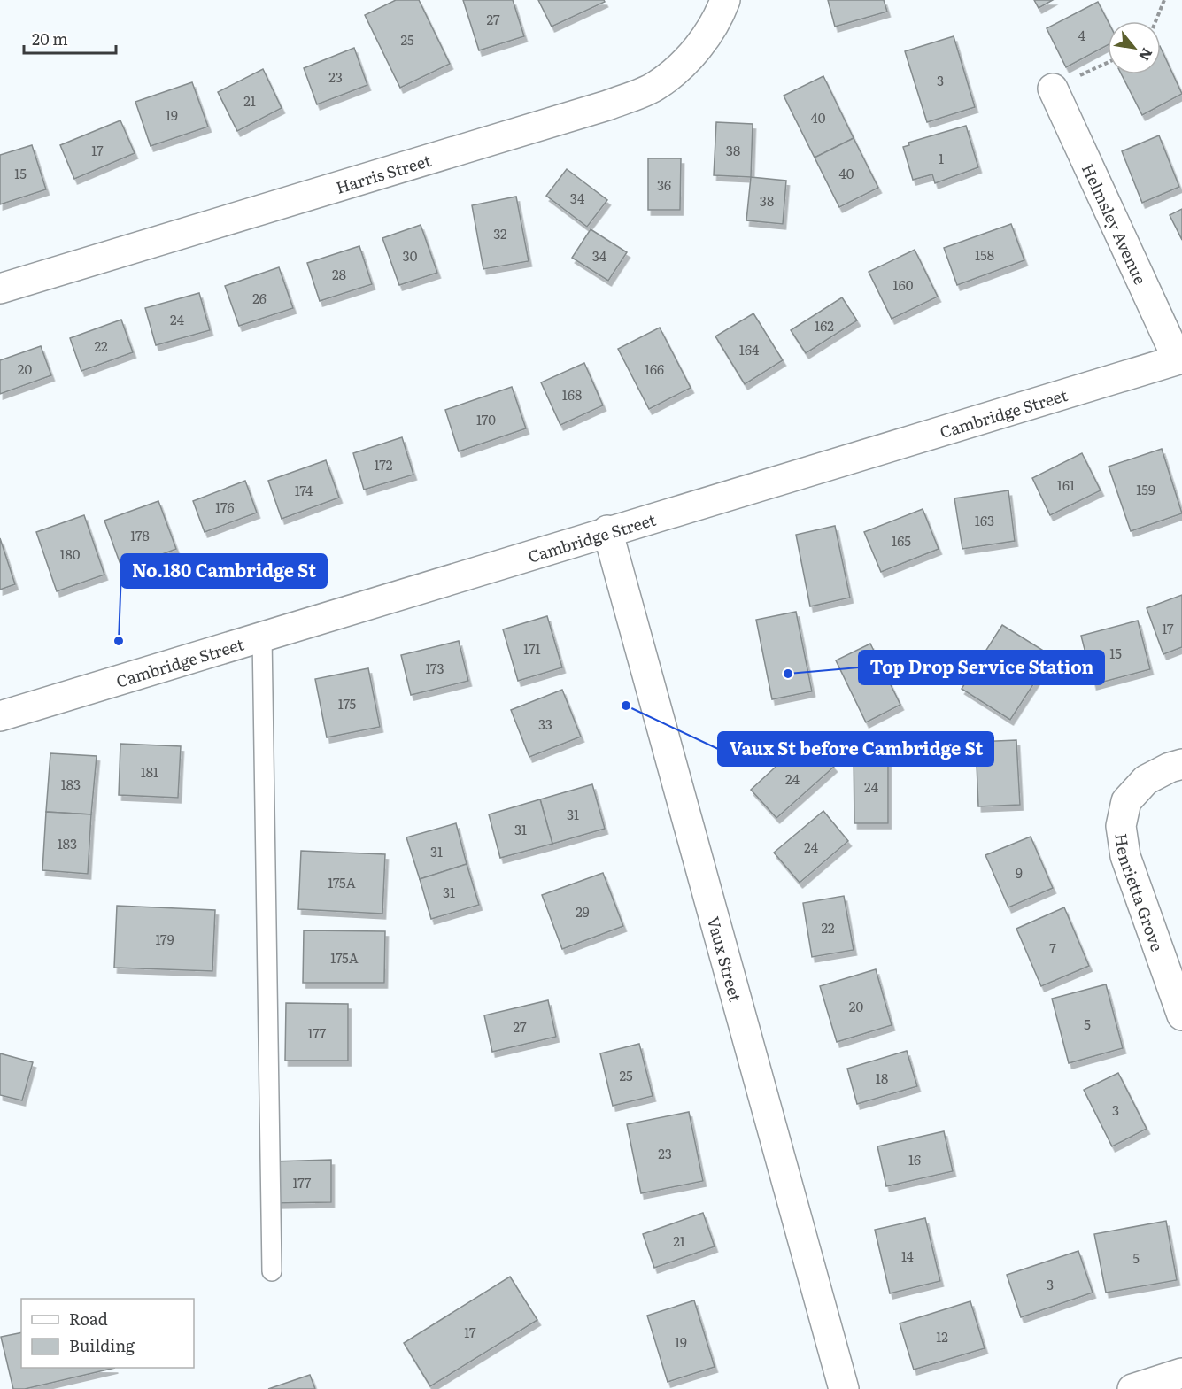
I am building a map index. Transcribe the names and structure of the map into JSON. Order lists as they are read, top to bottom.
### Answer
{
  "streets": {
    "street": [
      "Harris Street",
      "Helmsley Avenue",
      "Cambridge Street",
      "Henrietta Grove",
      "Vaux Street"
    ]
  },
  "crossings": [
    ["Helmsley Avenue", "Cambridge Street"],
    ["Cambridge Street", "Vaux Street"]
  ],
  "places": ["No.180 Cambridge St", "Top Drop Service Station", "Vaux St before Cambridge St"],
  "house_numbers": [
    "27",
    "4",
    "25",
    "23",
    "3",
    "21",
    "19",
    "40",
    "17",
    "38",
    "1",
    "15",
    "40",
    "36",
    "34",
    "38",
    "32",
    "158",
    "30",
    "34",
    "28",
    "160",
    "26",
    "24",
    "162",
    "22",
    "164",
    "20",
    "166",
    "168",
    "170",
    "172",
    "161",
    "159",
    "174",
    "176",
    "163",
    "178",
    "165",
    "180",
    "17",
    "171",
    "15",
    "173",
    "175",
    "33",
    "181",
    "24",
    "183",
    "24",
    "31",
    "31",
    "183",
    "24",
    "31",
    "9",
    "175A",
    "31",
    "29",
    "22",
    "179",
    "7",
    "175A",
    "20",
    "5",
    "27",
    "177",
    "25",
    "18",
    "3",
    "23",
    "16",
    "177",
    "21",
    "14",
    "5",
    "3",
    "17",
    "12",
    "19"
  ],
  "legend": ["Road", "Building"],
  "scale_bar": "20 m",
  "north": "bottom right"
}
